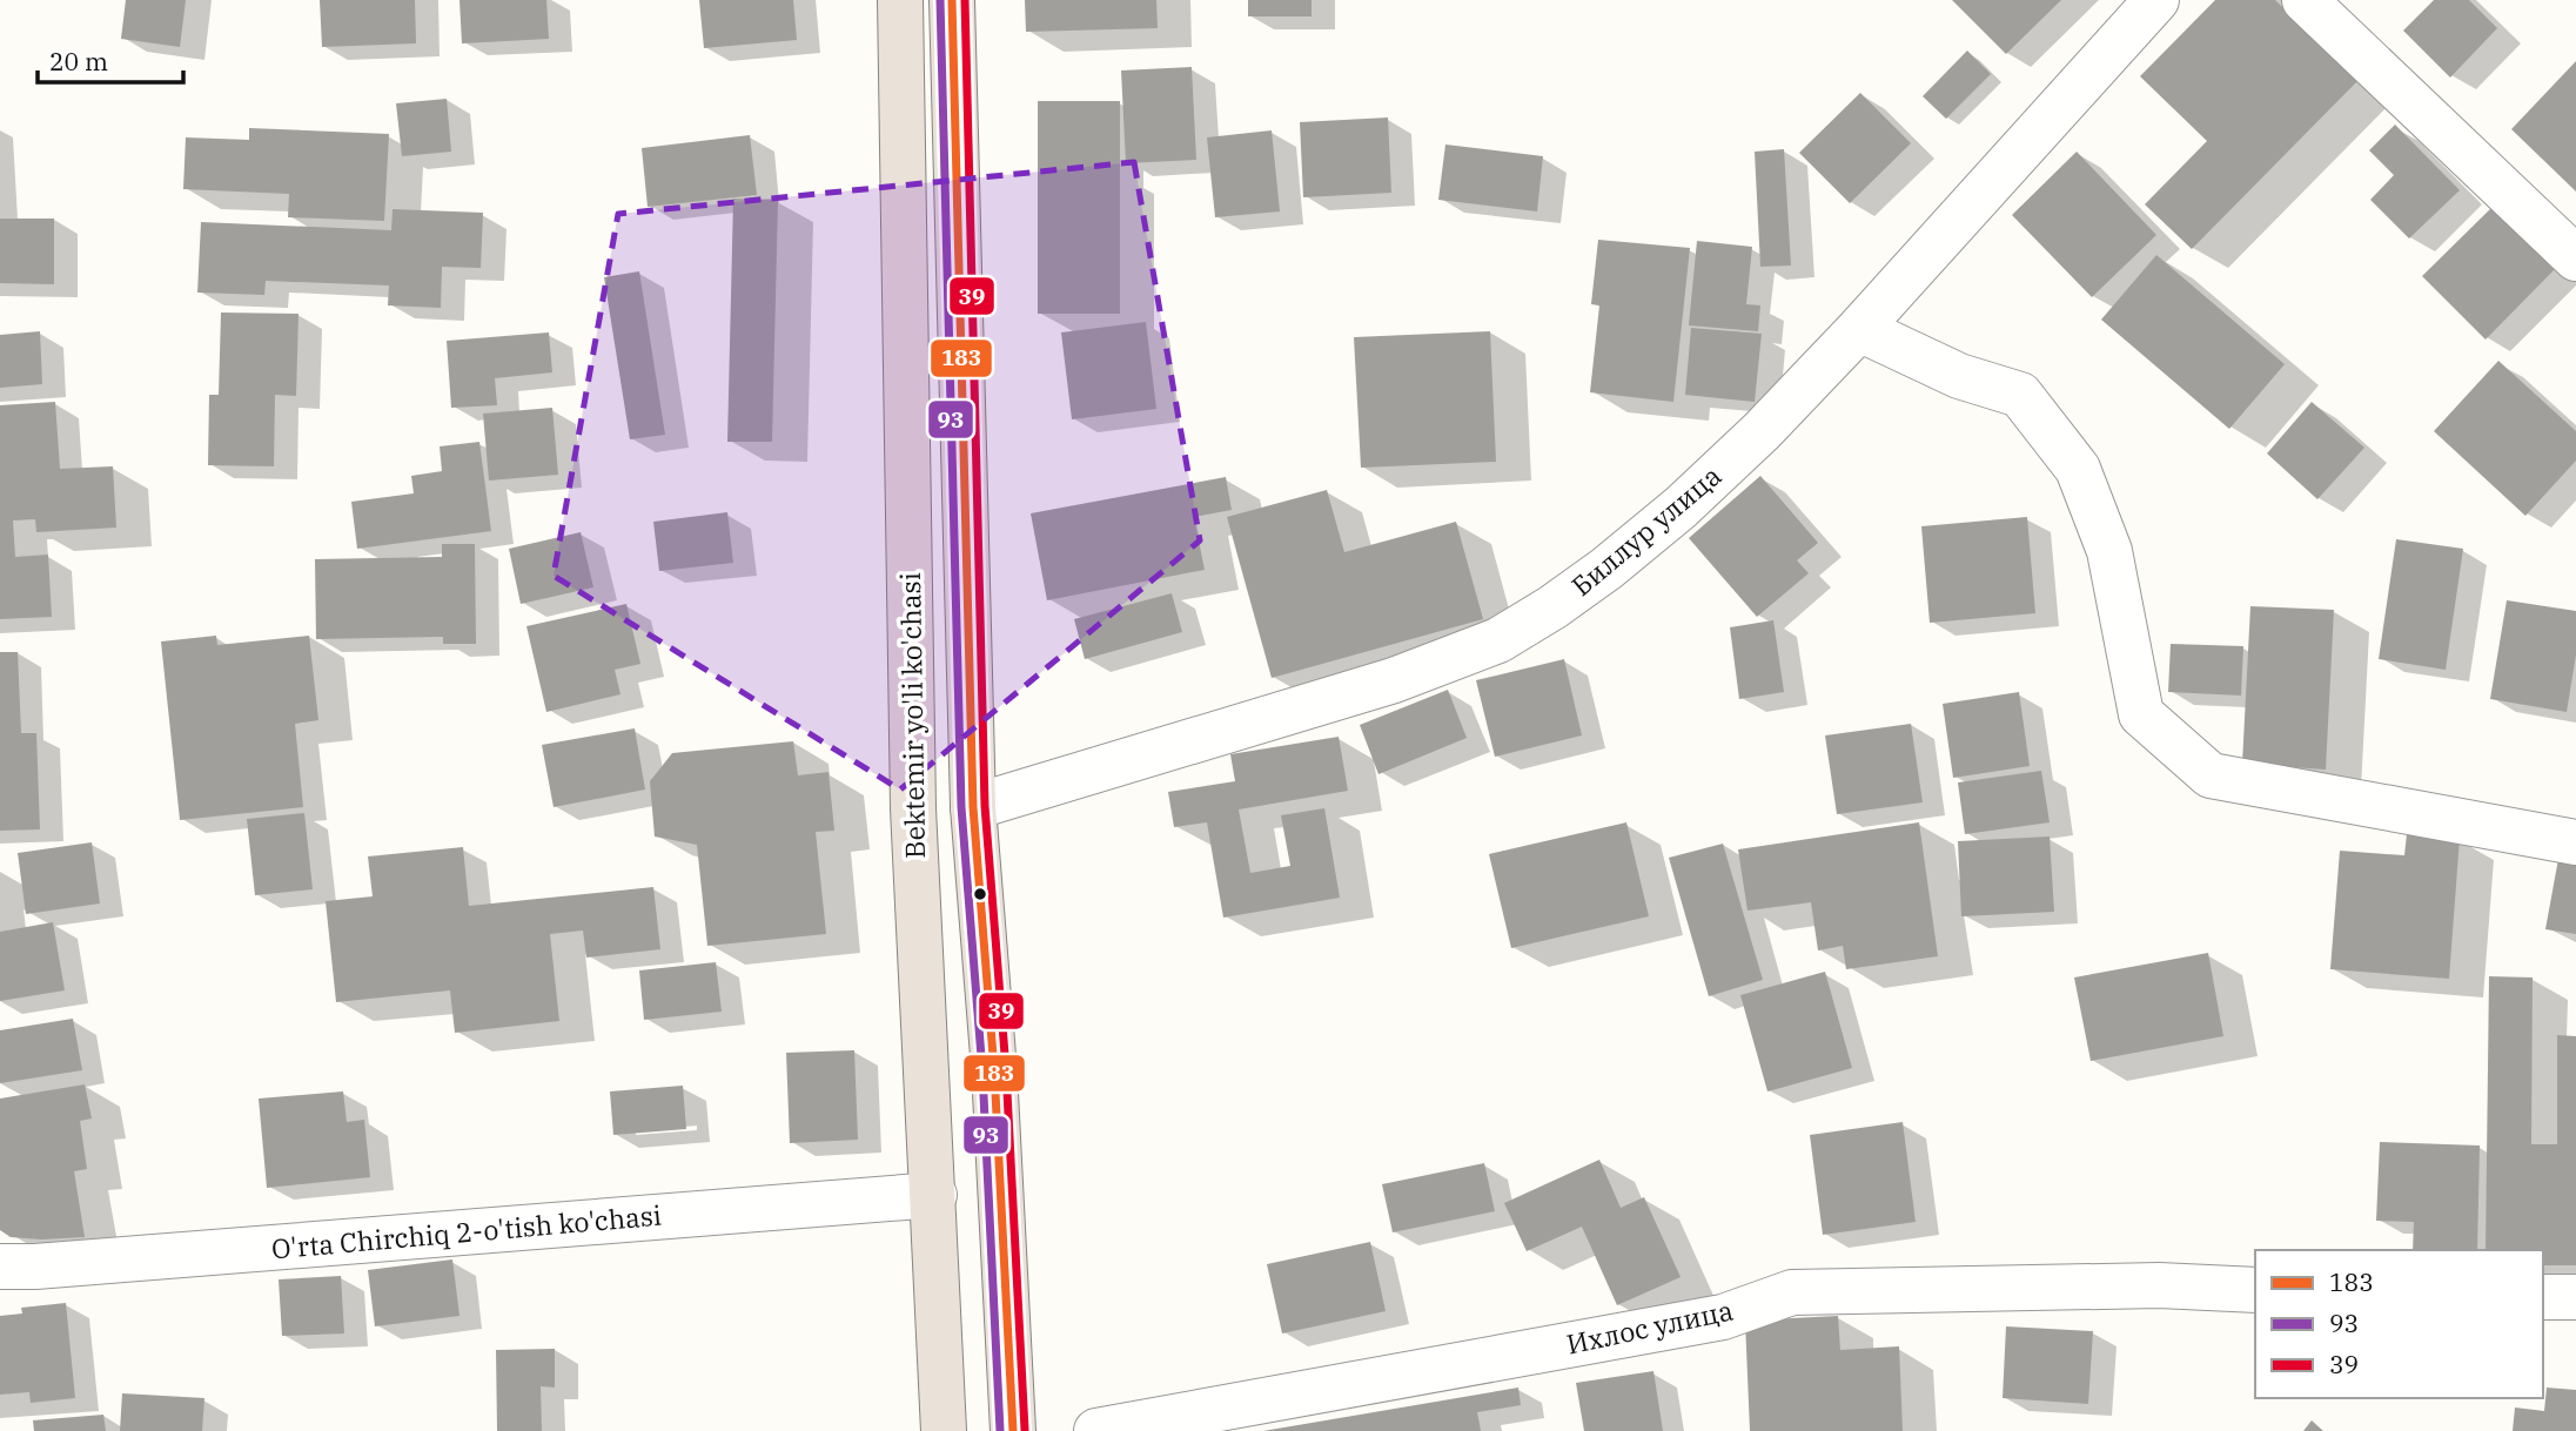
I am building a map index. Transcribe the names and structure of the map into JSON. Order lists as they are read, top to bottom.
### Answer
{
  "streets": {
    "highway": ["Bektemir yo'li ko'chasi"],
    "street": ["Биллур улица", "O'rta Chirchiq 2-o'tish ko'chasi", "Ихлос улица"]
  },
  "crossings": [
    ["Биллур улица", "Bektemir yo'li ko'chasi"],
    ["Bektemir yo'li ko'chasi", "O'rta Chirchiq 2-o'tish ko'chasi"]
  ],
  "lines": ["transit line 183", "transit line 93", "transit line 39"],
  "legend": ["183", "93", "39"],
  "scale_bar": "20 m"
}
